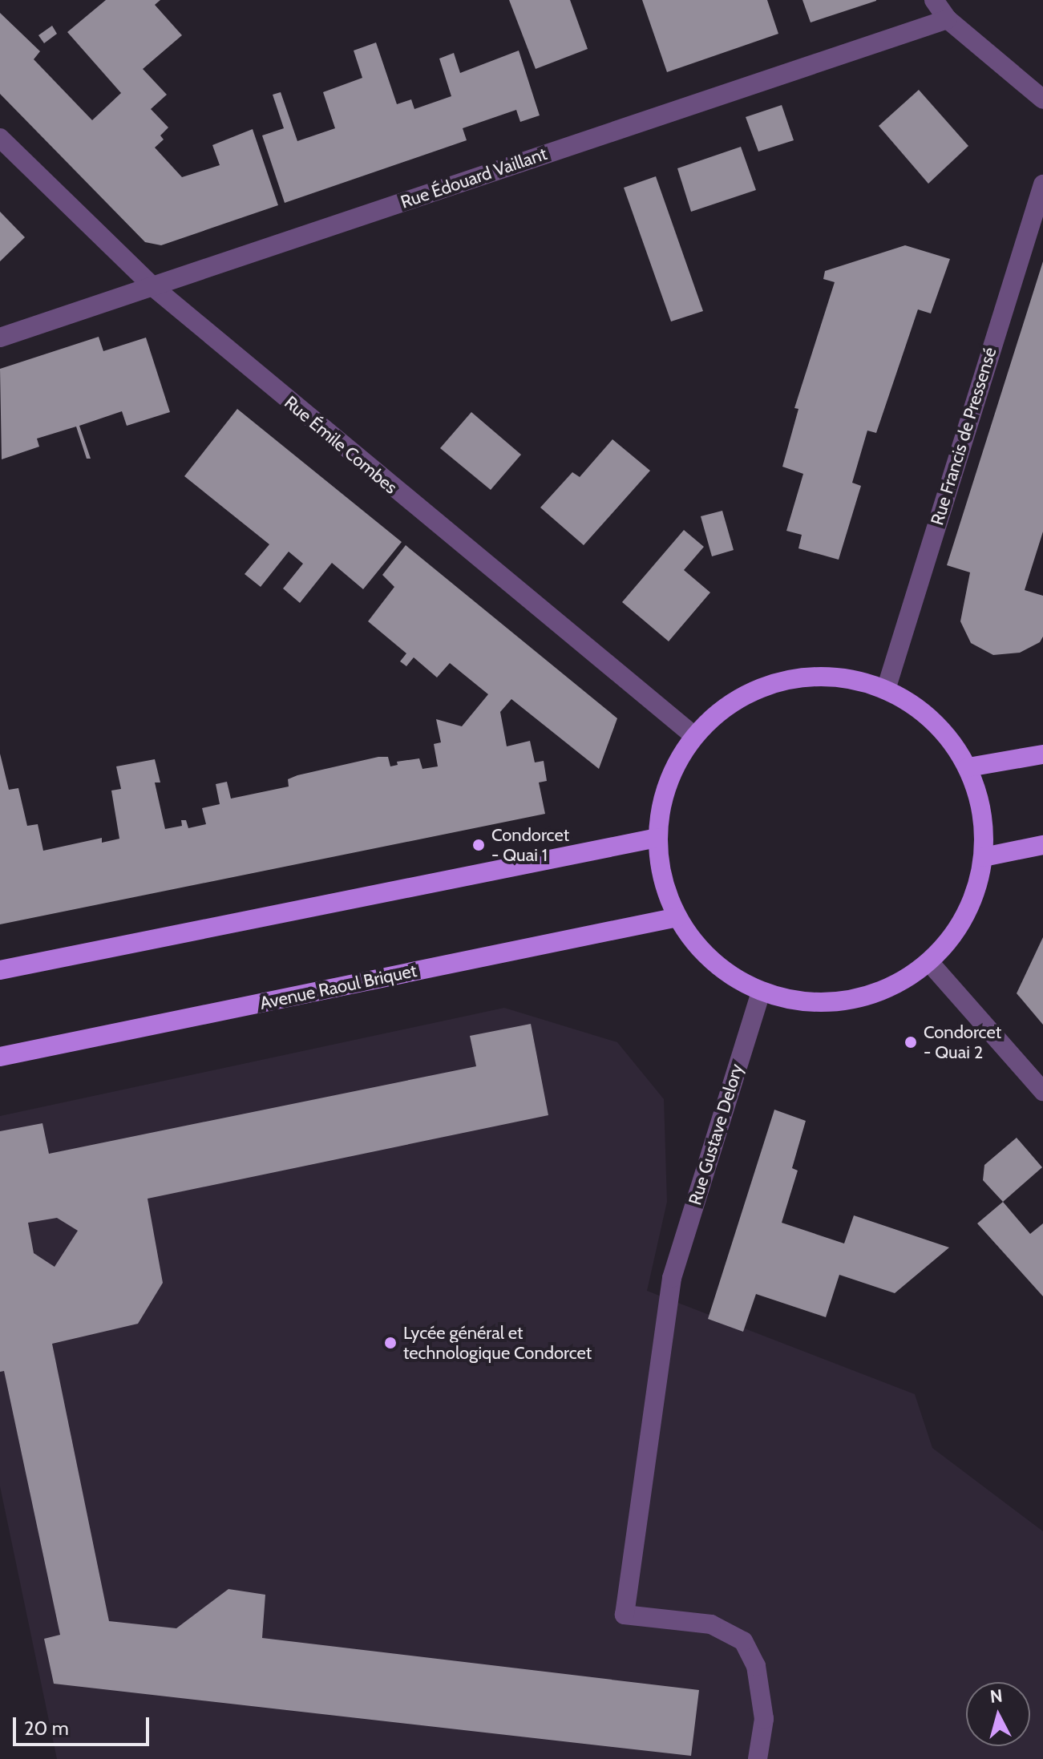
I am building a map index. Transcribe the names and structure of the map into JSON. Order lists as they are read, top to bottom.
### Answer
{
  "streets": {
    "main road": ["Avenue Raoul Briquet"],
    "street": [
      "Rue Édouard Vaillant",
      "Rue Francis de Pressensé",
      "Rue Émile Combes",
      "Rue Gustave Delory"
    ]
  },
  "crossings": [
    ["Rue Édouard Vaillant", "Rue Émile Combes"]
  ],
  "places": ["Condorcet - Quai 1", "Condorcet - Quai 2", "Lycée général et technologique Condorcet"],
  "scale_bar": "20 m",
  "north": "top"
}
